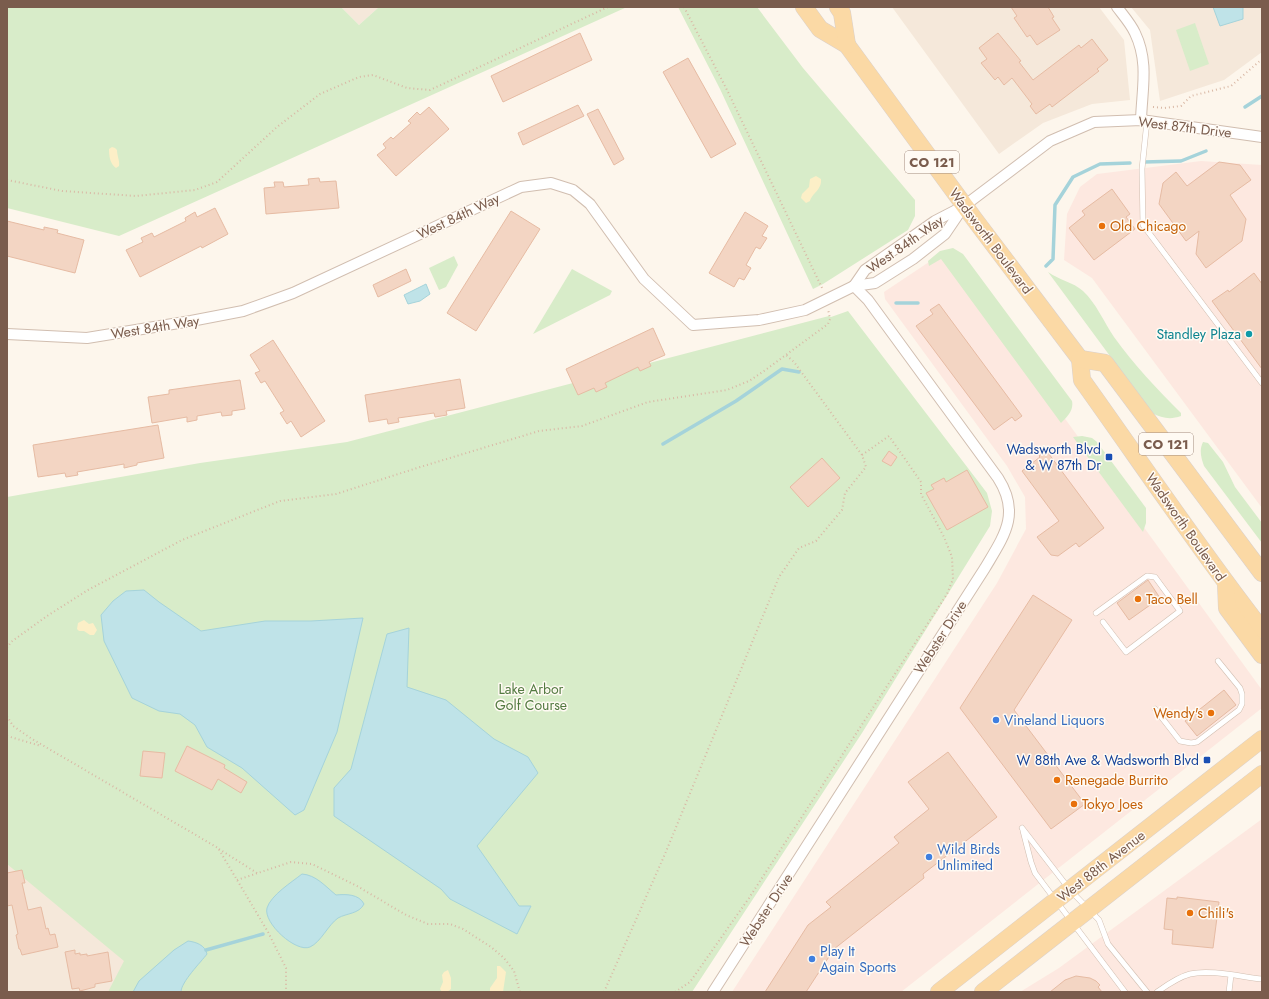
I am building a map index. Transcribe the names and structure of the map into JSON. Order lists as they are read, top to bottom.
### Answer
{
  "streets": {
    "main road": ["CO 121", "Wadsworth Boulevard", "West 88th Avenue"],
    "street": ["West 87th Drive", "West 84th Way", "Webster Drive"]
  },
  "crossings": [
    ["West 87th Drive", "West 84th Way"],
    ["West 87th Drive", "Wadsworth Boulevard"],
    ["CO 121", "Wadsworth Boulevard"],
    ["West 84th Way", "Wadsworth Boulevard"],
    ["West 84th Way", "Webster Drive"]
  ],
  "parks": ["Lake Arbor Golf Course"],
  "places": {
    "other": [
      "Old Chicago",
      "Standley Plaza",
      "Taco Bell",
      "Wendy's",
      "Vineland Liquors",
      "Renegade Burrito",
      "Tokyo Joes",
      "Wild Birds Unlimited",
      "Chili's",
      "Play It Again Sports"
    ],
    "transit": ["Wadsworth Blvd & W 87th Dr", "W 88th Ave & Wadsworth Blvd"]
  }
}
